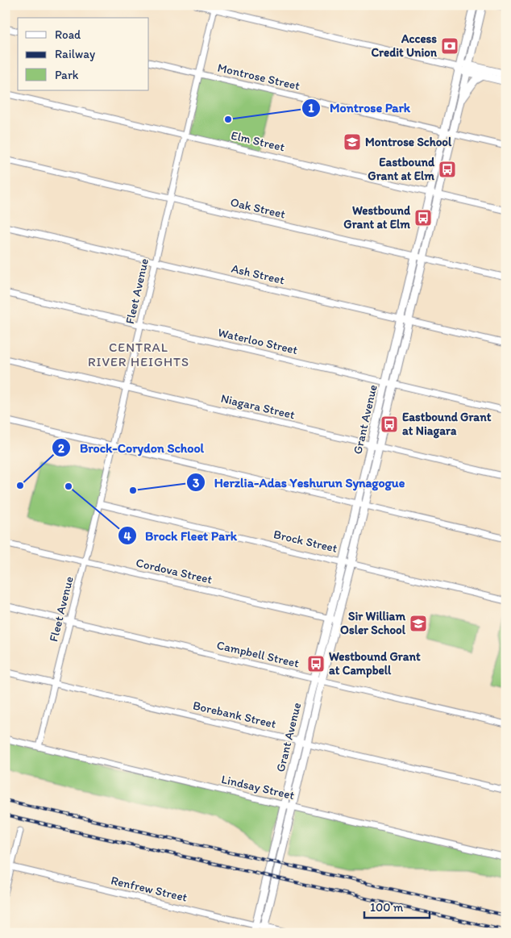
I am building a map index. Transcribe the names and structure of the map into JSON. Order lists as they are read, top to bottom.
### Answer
{
  "streets": {
    "main road": ["Grant Avenue"],
    "street": [
      "Montrose Street",
      "Elm Street",
      "Oak Street",
      "Ash Street",
      "Fleet Avenue",
      "Waterloo Street",
      "Niagara Street",
      "Brock Street",
      "Cordova Street",
      "Campbell Street",
      "Borebank Street",
      "Lindsay Street",
      "Renfrew Street"
    ]
  },
  "crossings": [
    ["Montrose Street", "Fleet Avenue"],
    ["Montrose Street", "Grant Avenue"],
    ["Elm Street", "Fleet Avenue"],
    ["Elm Street", "Grant Avenue"],
    ["Oak Street", "Fleet Avenue"],
    ["Oak Street", "Grant Avenue"],
    ["Ash Street", "Fleet Avenue"],
    ["Ash Street", "Grant Avenue"],
    ["Fleet Avenue", "Waterloo Street"],
    ["Fleet Avenue", "Niagara Street"],
    ["Fleet Avenue", "Brock Street"],
    ["Fleet Avenue", "Cordova Street"],
    ["Fleet Avenue", "Campbell Street"],
    ["Fleet Avenue", "Borebank Street"],
    ["Fleet Avenue", "Lindsay Street"],
    ["Waterloo Street", "Grant Avenue"],
    ["Niagara Street", "Grant Avenue"],
    ["Grant Avenue", "Brock Street"],
    ["Grant Avenue", "Cordova Street"],
    ["Grant Avenue", "Campbell Street"],
    ["Grant Avenue", "Borebank Street"],
    ["Grant Avenue", "Lindsay Street"],
    ["Grant Avenue", "Renfrew Street"]
  ],
  "districts": ["CENTRAL RIVER HEIGHTS"],
  "places": {
    "bank": ["Access Credit Union"],
    "other": [
      "Montrose Park",
      "Brock-Corydon School",
      "Brock Fleet Park",
      "Herzlia-Adas Yeshurun Synagogue"
    ],
    "school or university": ["Montrose School", "Sir William Osler School"],
    "bus stop": [
      "Eastbound Grant at Elm",
      "Westbound Grant at Elm",
      "Eastbound Grant at Niagara",
      "Westbound Grant at Campbell"
    ]
  },
  "legend": ["Road", "Railway", "Park"],
  "scale_bar": "100 m"
}
